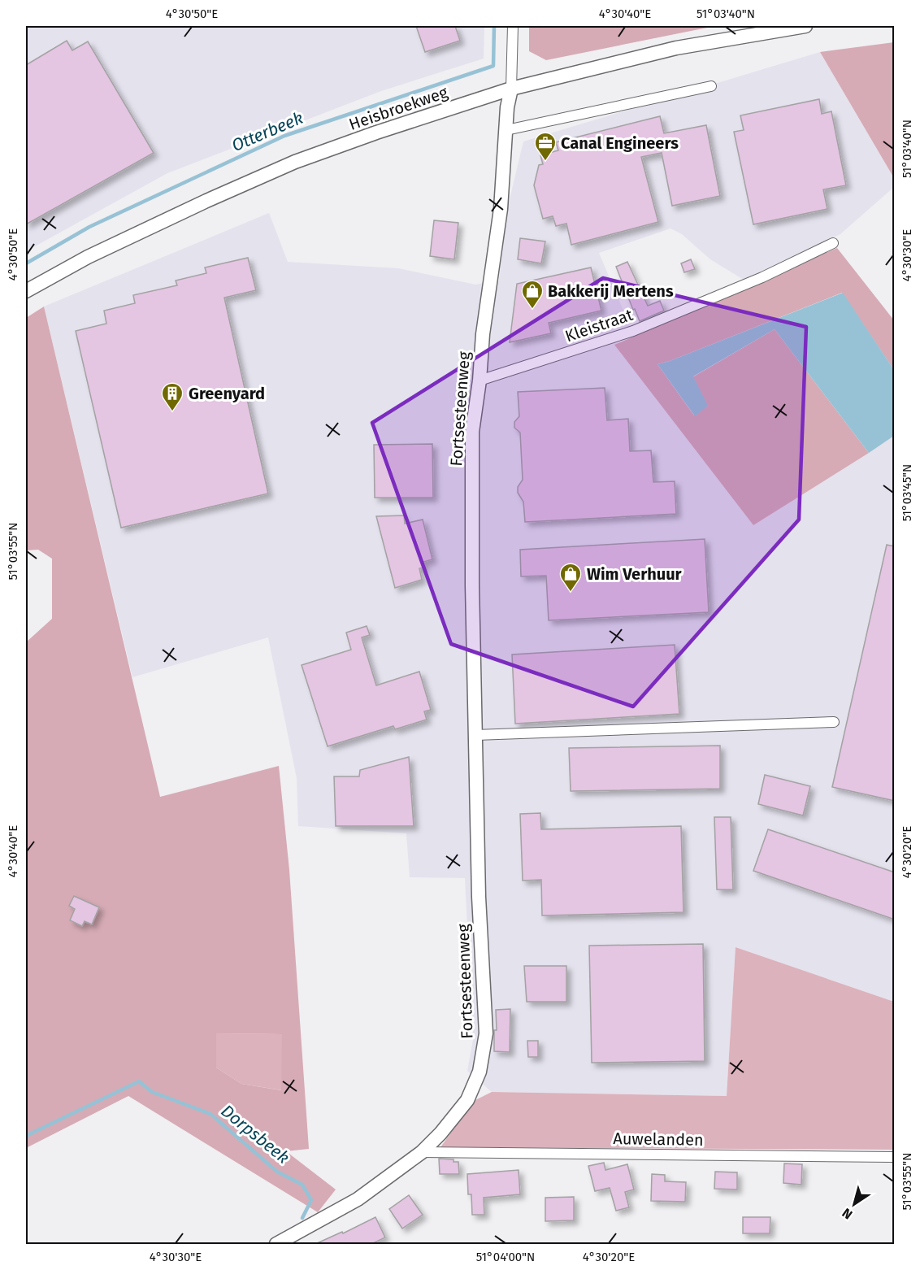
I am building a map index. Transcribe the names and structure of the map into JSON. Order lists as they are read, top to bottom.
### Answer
{
  "streets": {
    "street": [
      "Heisbroekweg",
      "Kleistraat",
      "Fortsesteenweg",
      "Auwelanden"
    ]
  },
  "crossings": [
    ["Heisbroekweg", "Fortsesteenweg"],
    ["Kleistraat", "Fortsesteenweg"],
    ["Fortsesteenweg", "Auwelanden"]
  ],
  "water": ["Otterbeek", "Dorpsbeek"],
  "places": {
    "office": ["Canal Engineers"],
    "shop": ["Bakkerij Mertens", "Wim Verhuur"],
    "building": ["Greenyard"]
  },
  "north": "bottom left",
  "coordinates": [
    "4°30'50\"E",
    "4°30'40\"E",
    "51°03'40\"N",
    "4°30'30\"E",
    "51°03'45\"N",
    "51°03'55\"N",
    "4°30'20\"E",
    "51°04'00\"N"
  ]
}
